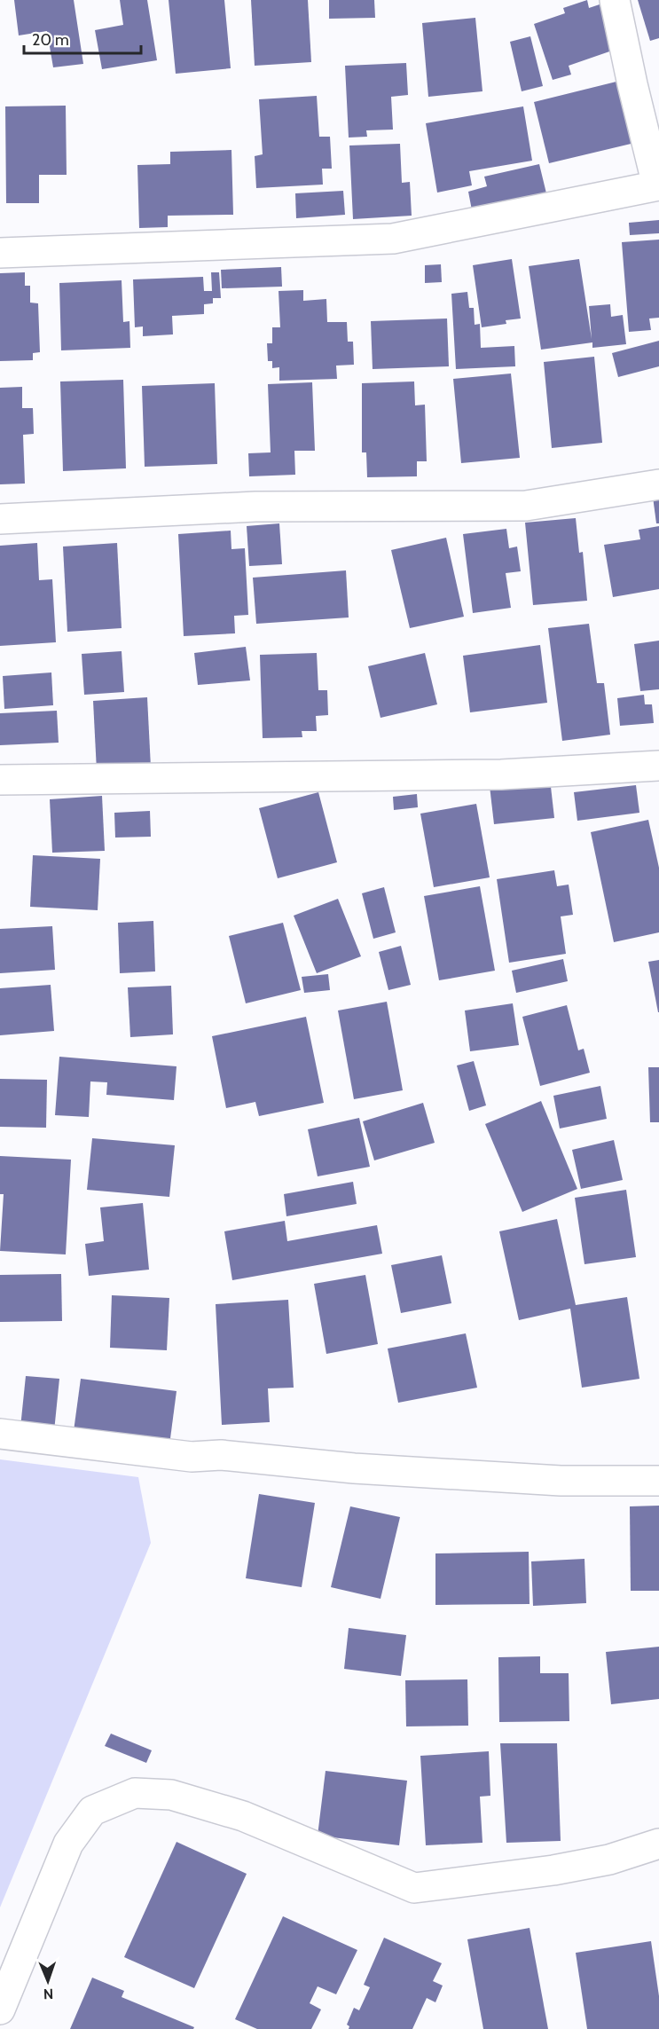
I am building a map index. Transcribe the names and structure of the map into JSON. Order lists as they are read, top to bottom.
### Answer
{
  "scale_bar": "20 m",
  "north": "bottom"
}
